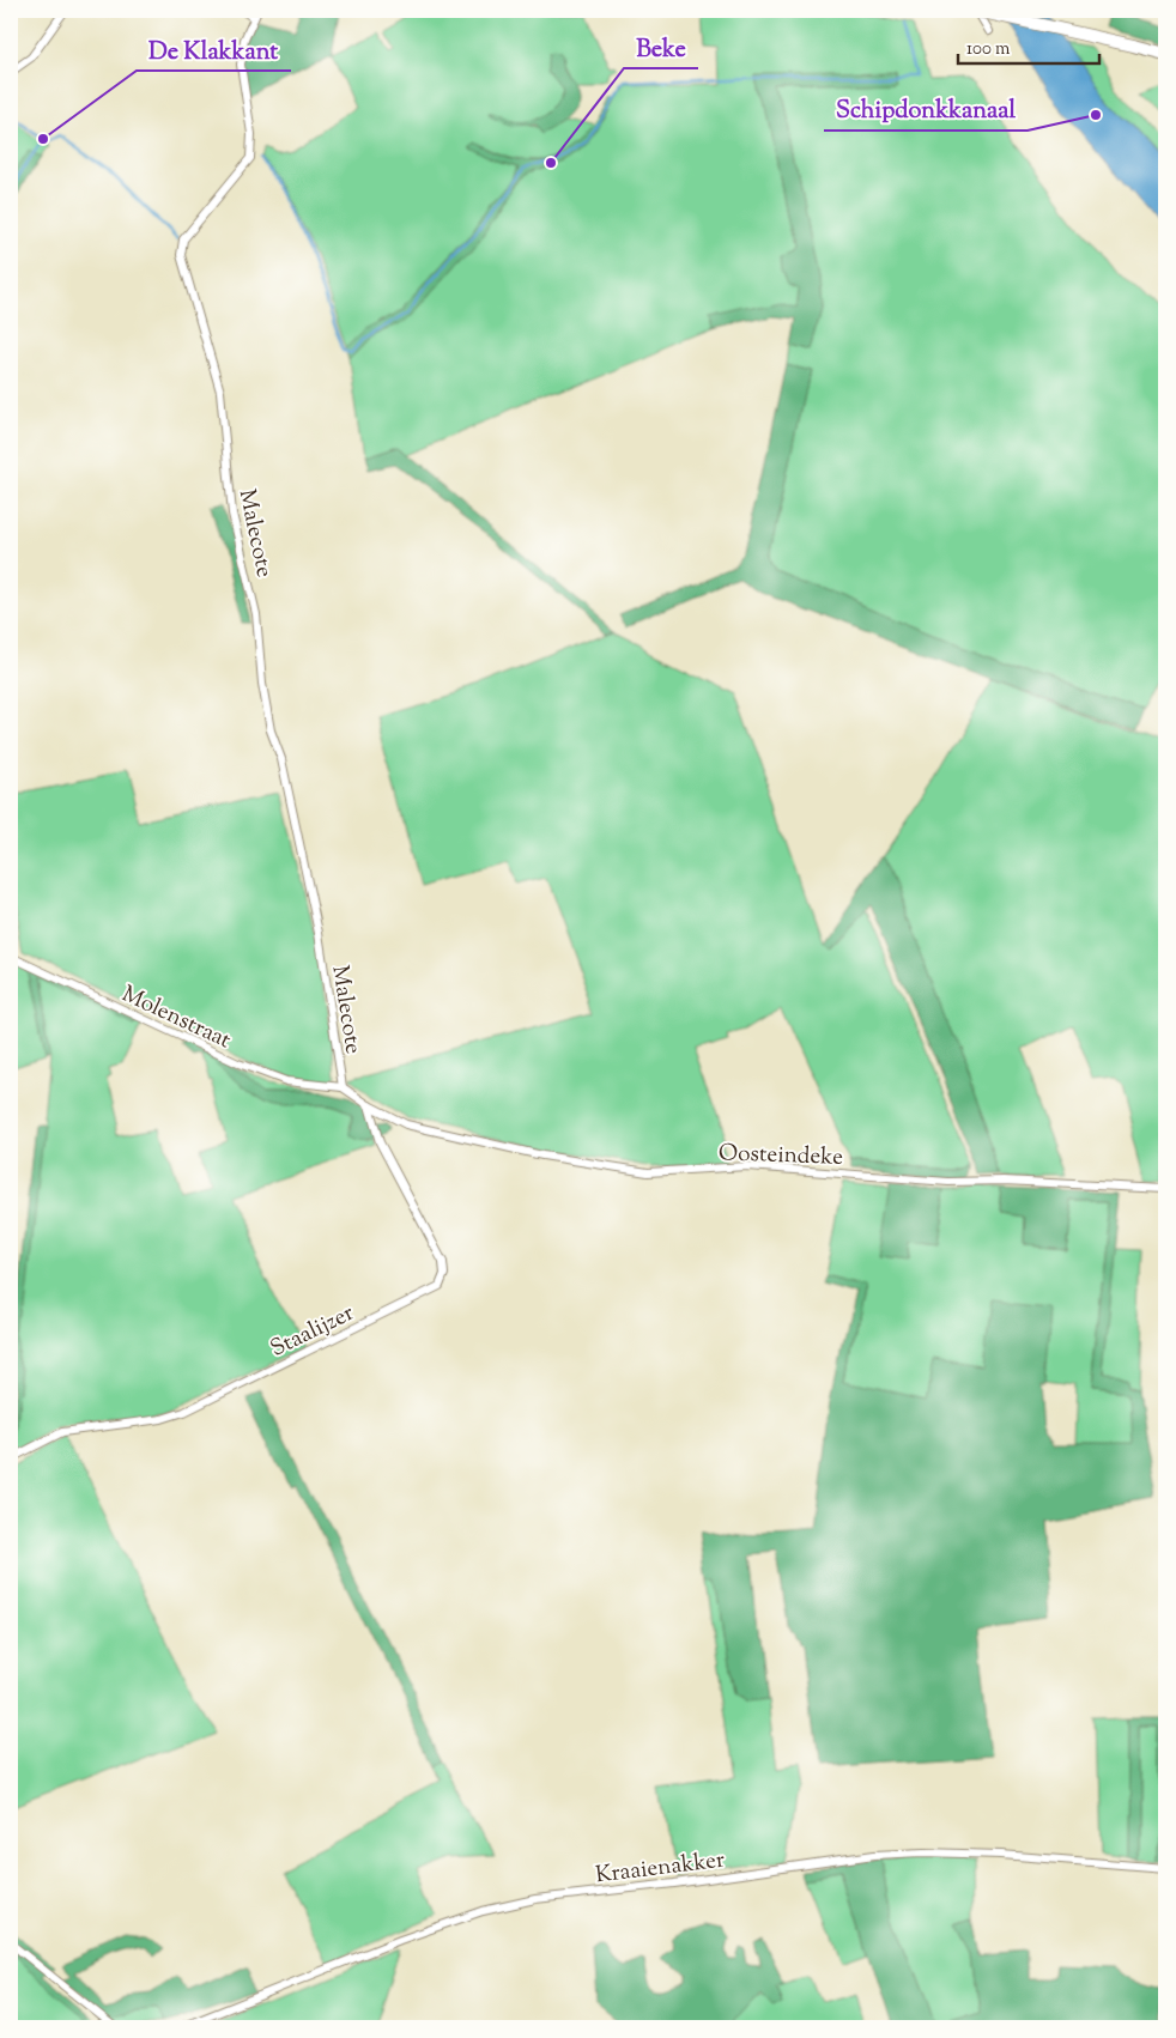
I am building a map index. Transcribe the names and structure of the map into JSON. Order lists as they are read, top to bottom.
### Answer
{
  "streets": {
    "street": [
      "Malecote",
      "Molenstraat",
      "Oosteindeke",
      "Staalijzer",
      "Kraaienakker"
    ]
  },
  "crossings": [
    ["Malecote", "Molenstraat"],
    ["Malecote", "Oosteindeke"],
    ["Molenstraat", "Oosteindeke"],
    ["Oosteindeke", "Staalijzer"]
  ],
  "places": ["Schipdonkkanaal", "De Klakkant", "Beke"],
  "scale_bar": "100 m"
}
